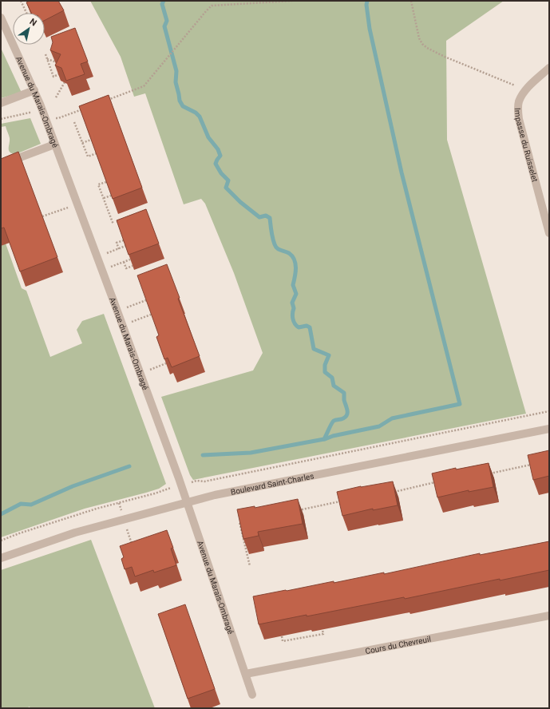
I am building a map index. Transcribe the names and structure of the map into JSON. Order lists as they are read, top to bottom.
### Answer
{
  "streets": {
    "street": [
      "Avenue du Marais-Ombragé",
      "Impasse du Ruisselet",
      "Boulevard Saint-Charles",
      "Cours du Chevreuil"
    ]
  },
  "crossings": [
    ["Avenue du Marais-Ombragé", "Boulevard Saint-Charles"],
    ["Avenue du Marais-Ombragé", "Cours du Chevreuil"]
  ],
  "north": "top right"
}
